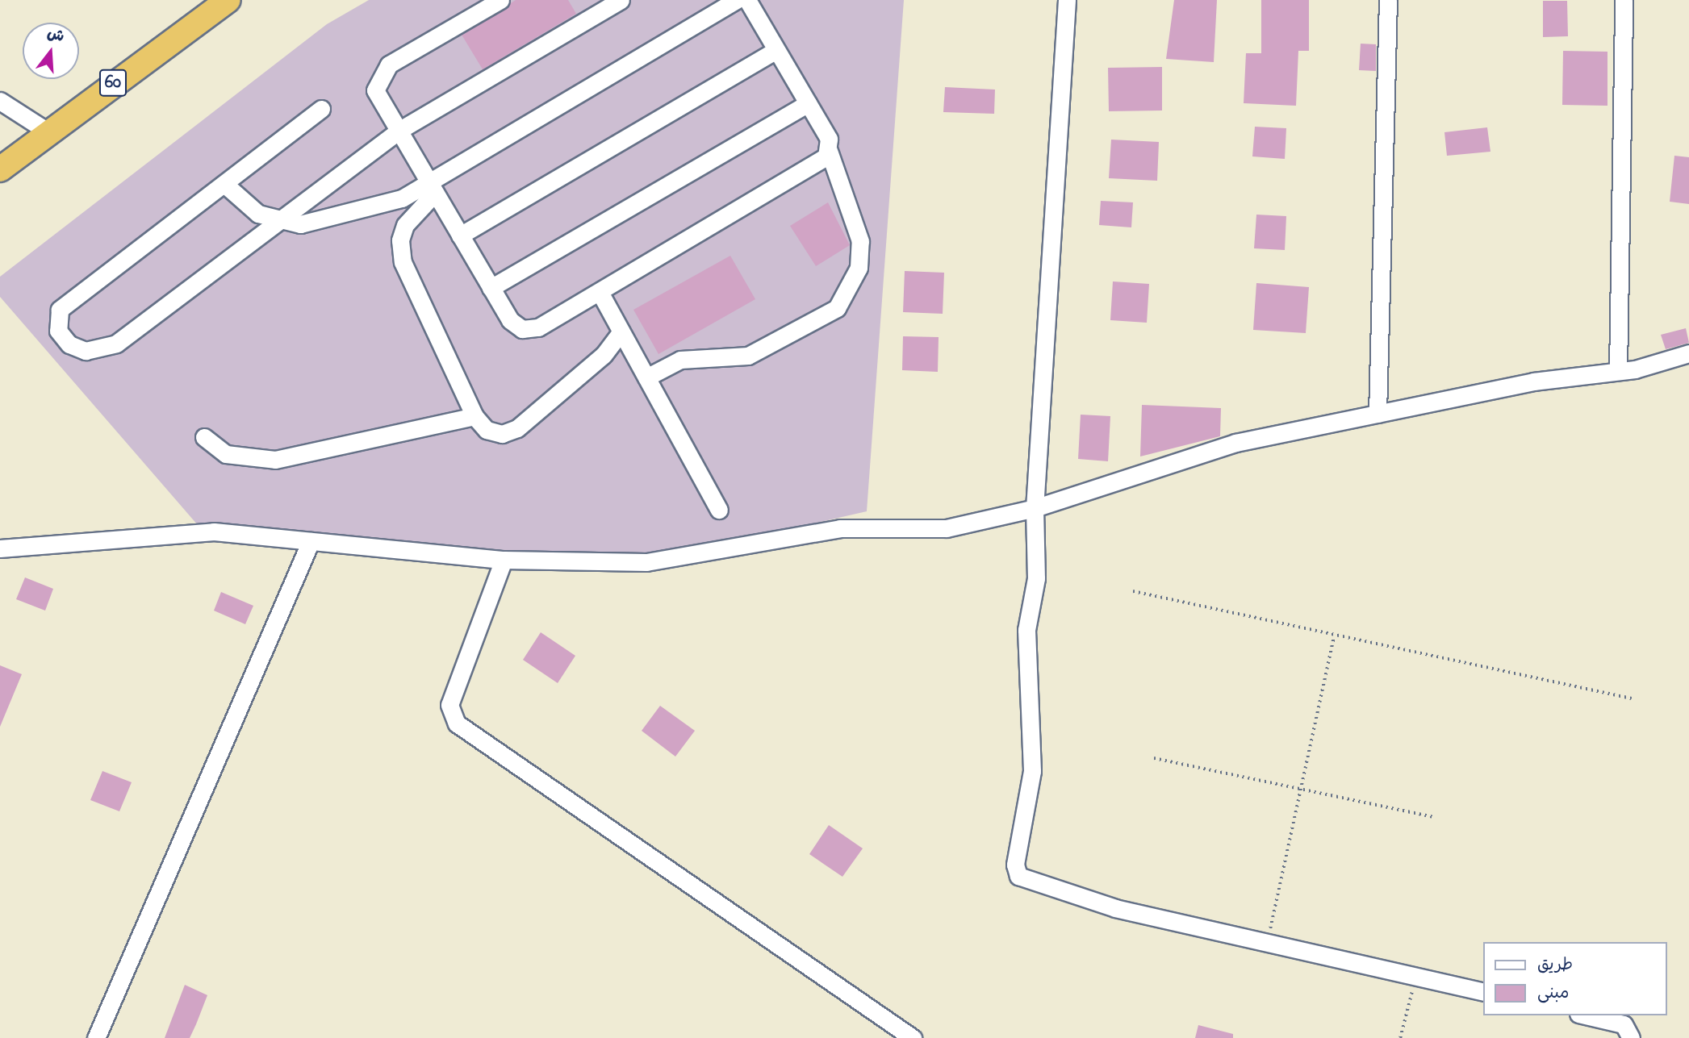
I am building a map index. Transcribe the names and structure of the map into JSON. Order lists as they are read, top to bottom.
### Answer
{
  "streets": {
    "highway": ["60"]
  },
  "legend": ["طريق", "مبنى"],
  "north": "top"
}
